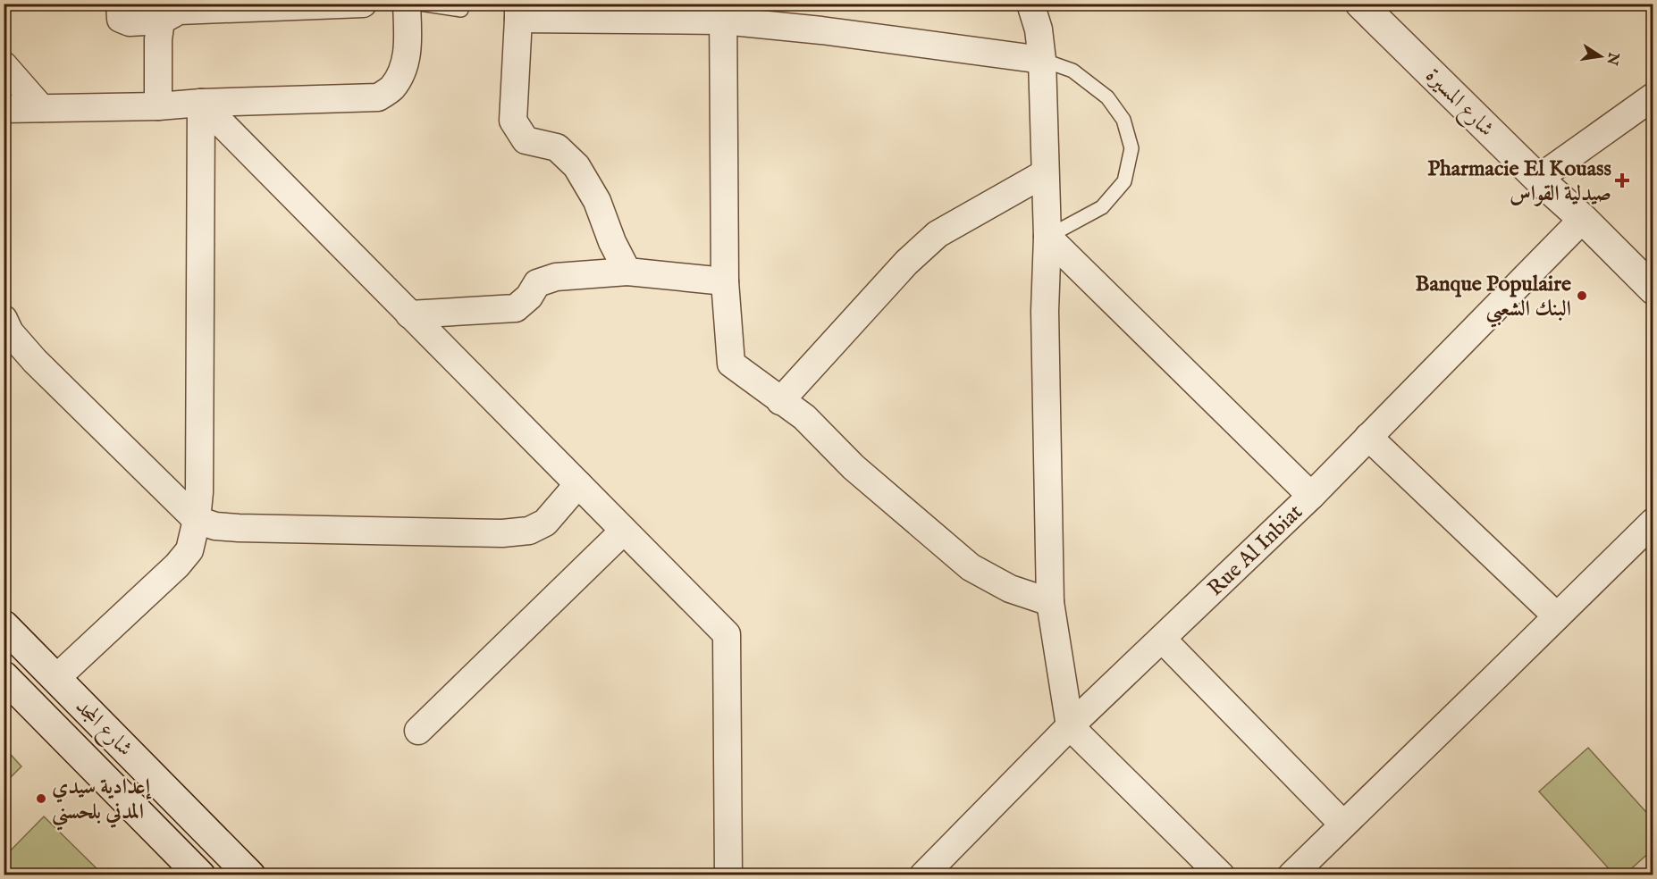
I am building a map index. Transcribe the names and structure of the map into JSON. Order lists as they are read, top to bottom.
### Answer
{
  "streets": {
    "main road": ["شارع المسيرة", "شارع المجد"],
    "street": ["Rue Al Inbiat"]
  },
  "crossings": [
    ["شارع المسيرة", "Rue Al Inbiat"]
  ],
  "places": {
    "health": ["Pharmacie El Kouass صيدلية القواس"],
    "other": ["Banque Populaire البنك الشعبي", "إعدادية سيدي المدني بلحسني"]
  },
  "north": "right"
}
